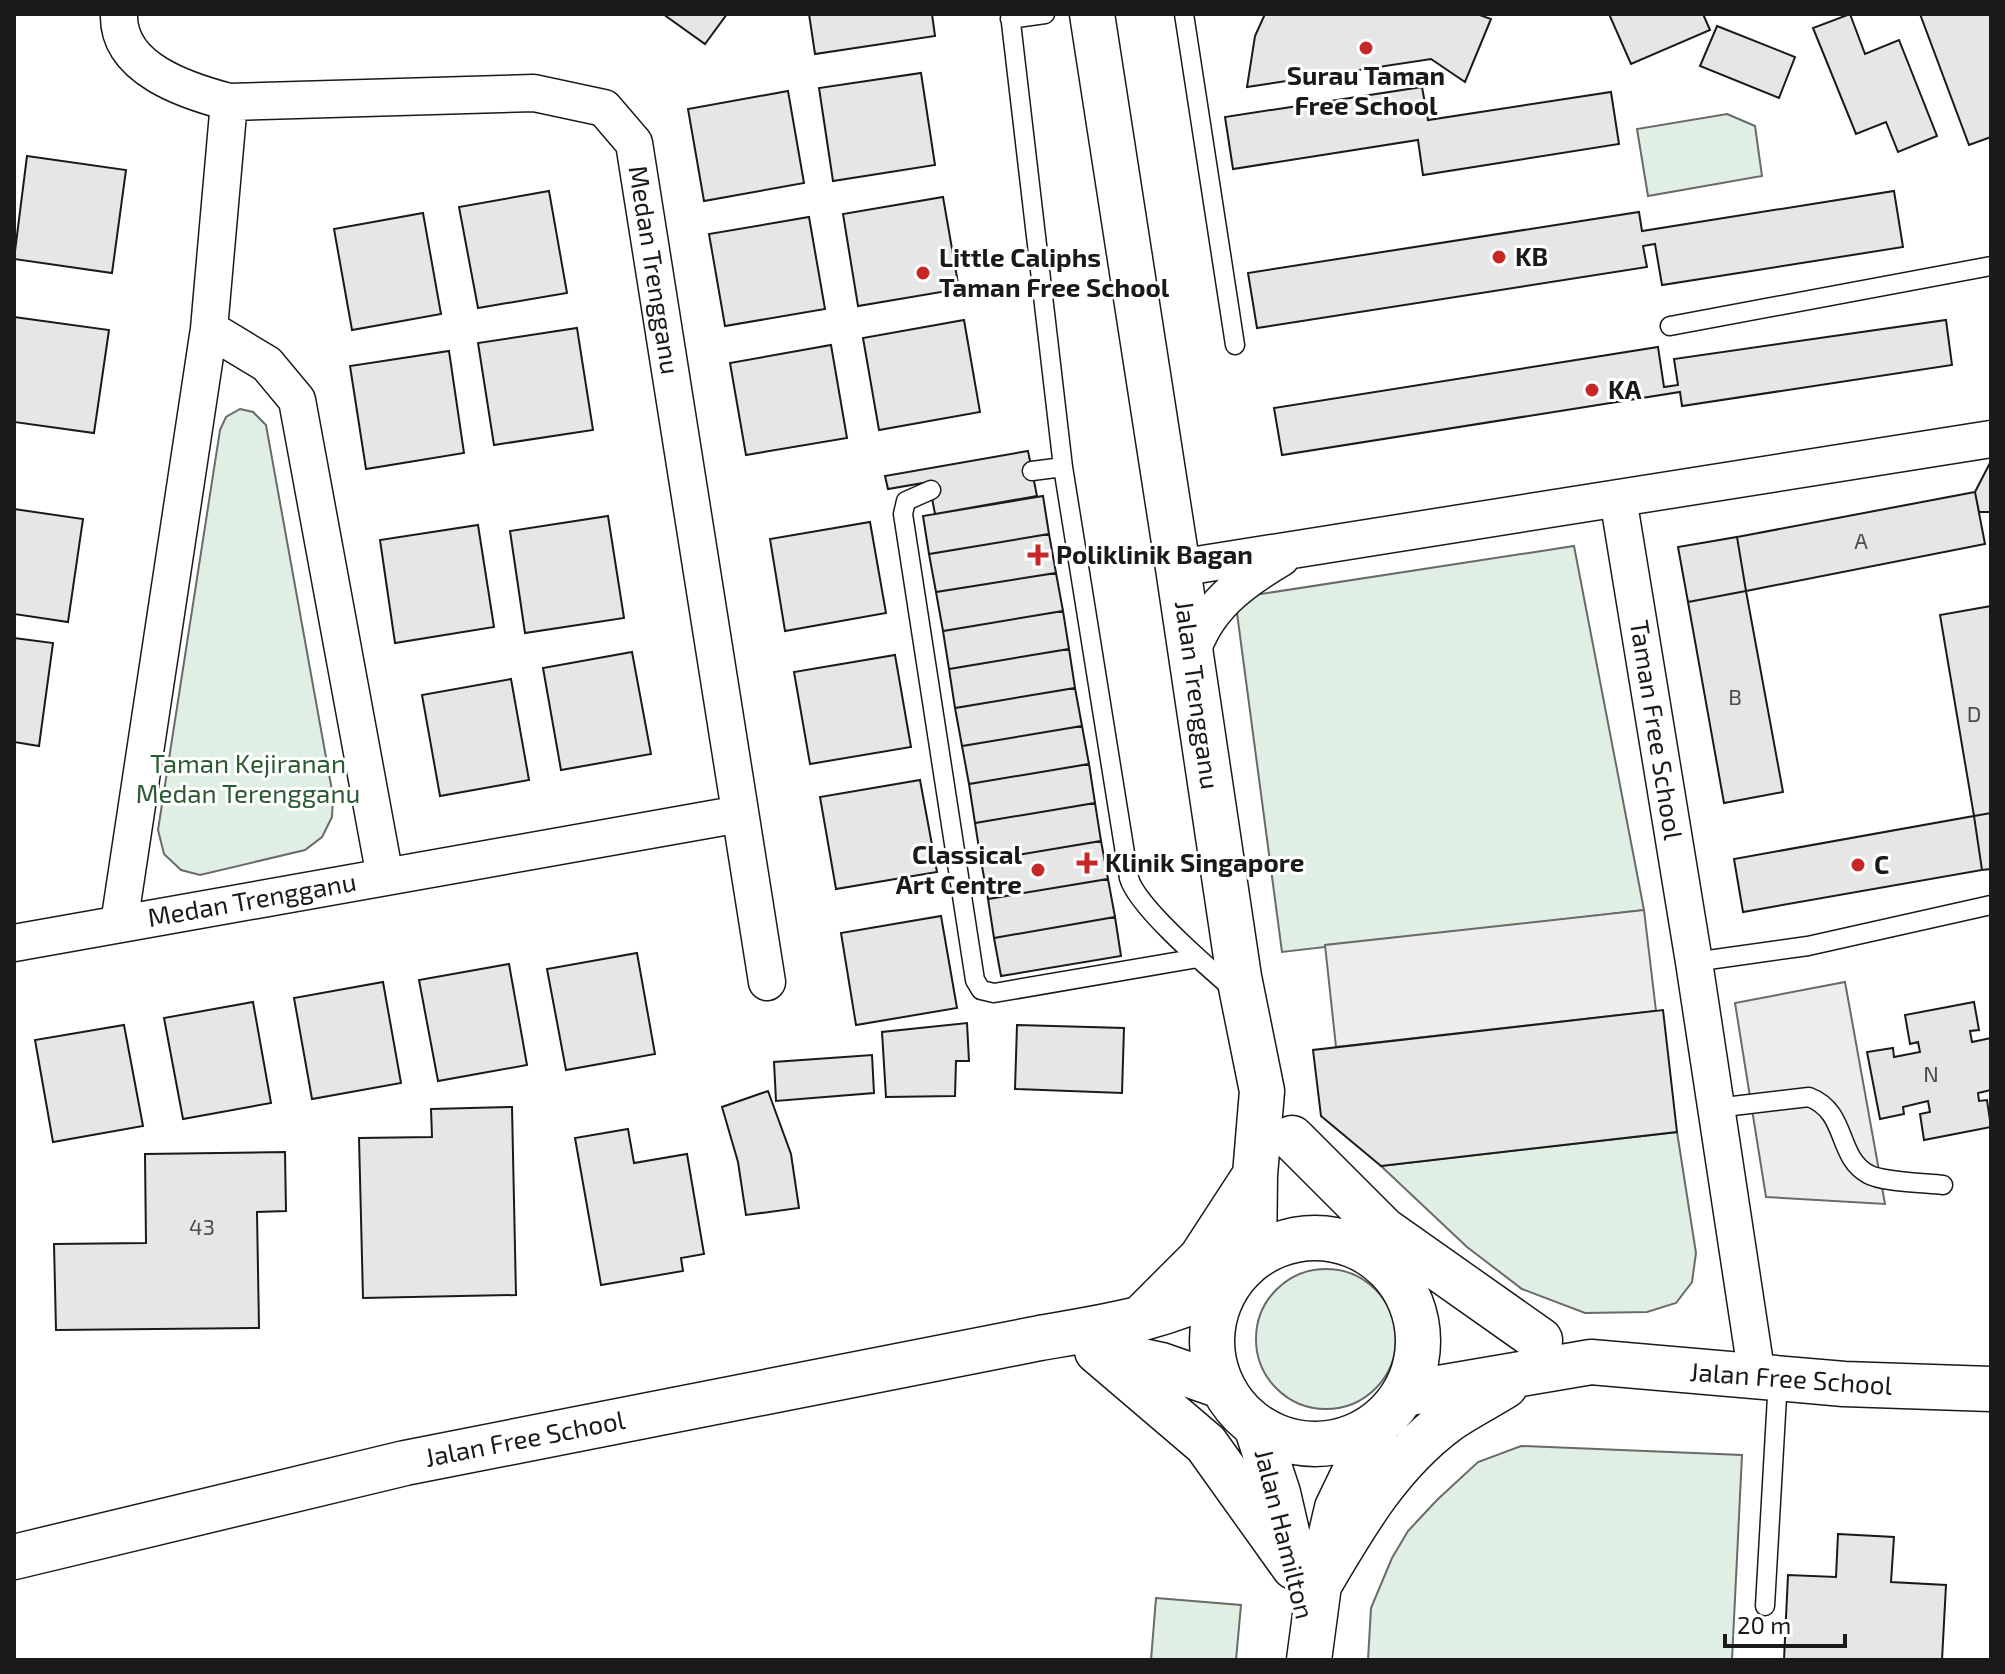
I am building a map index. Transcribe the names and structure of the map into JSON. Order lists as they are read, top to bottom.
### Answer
{
  "streets": {
    "main road": ["Jalan Trengganu", "Jalan Free School", "Jalan Hamilton"],
    "street": ["Medan Trengganu", "Taman Free School"]
  },
  "crossings": [
    ["Jalan Trengganu", "Jalan Free School"],
    ["Jalan Trengganu", "Jalan Hamilton"],
    ["Taman Free School", "Jalan Free School"],
    ["Jalan Free School", "Jalan Hamilton"]
  ],
  "parks": ["Taman Kejiranan Medan Terengganu"],
  "places": {
    "other": [
      "Surau Taman Free School",
      "KB",
      "Little Caliphs Taman Free School",
      "KA",
      "C",
      "Classical Art Centre"
    ],
    "health": ["Poliklinik Bagan", "Klinik Singapore"]
  },
  "house_numbers": [
    "A",
    "B",
    "D",
    "N",
    "43"
  ],
  "scale_bar": "20 m"
}
